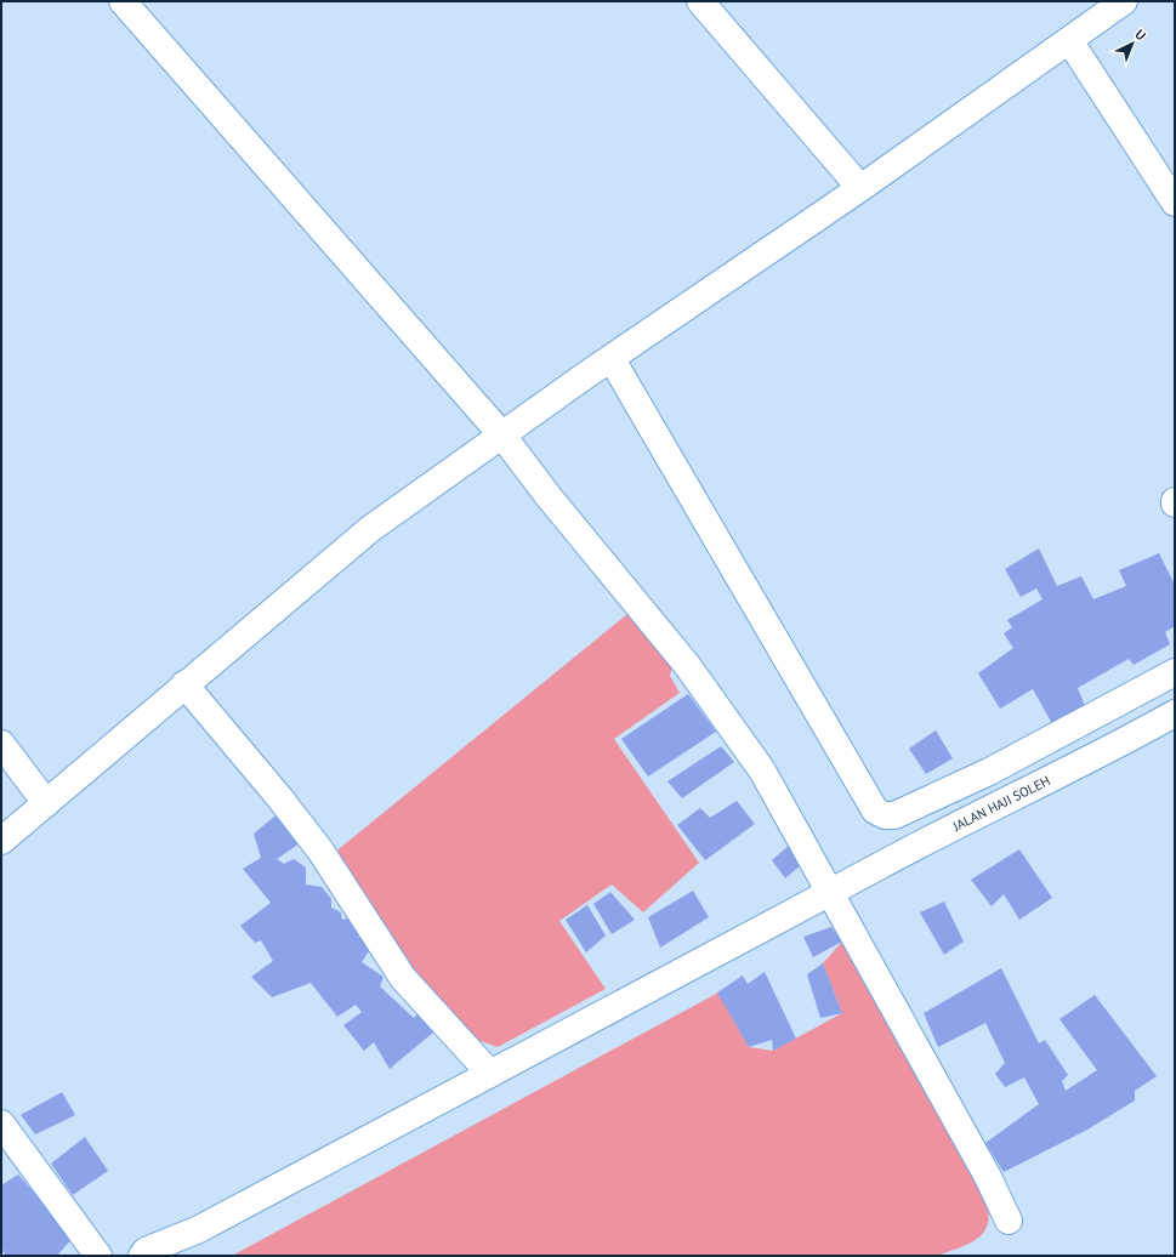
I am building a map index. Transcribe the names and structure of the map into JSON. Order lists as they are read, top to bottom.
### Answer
{
  "streets": {
    "street": ["JALAN HAJI SOLEH"]
  },
  "north": "top right"
}
